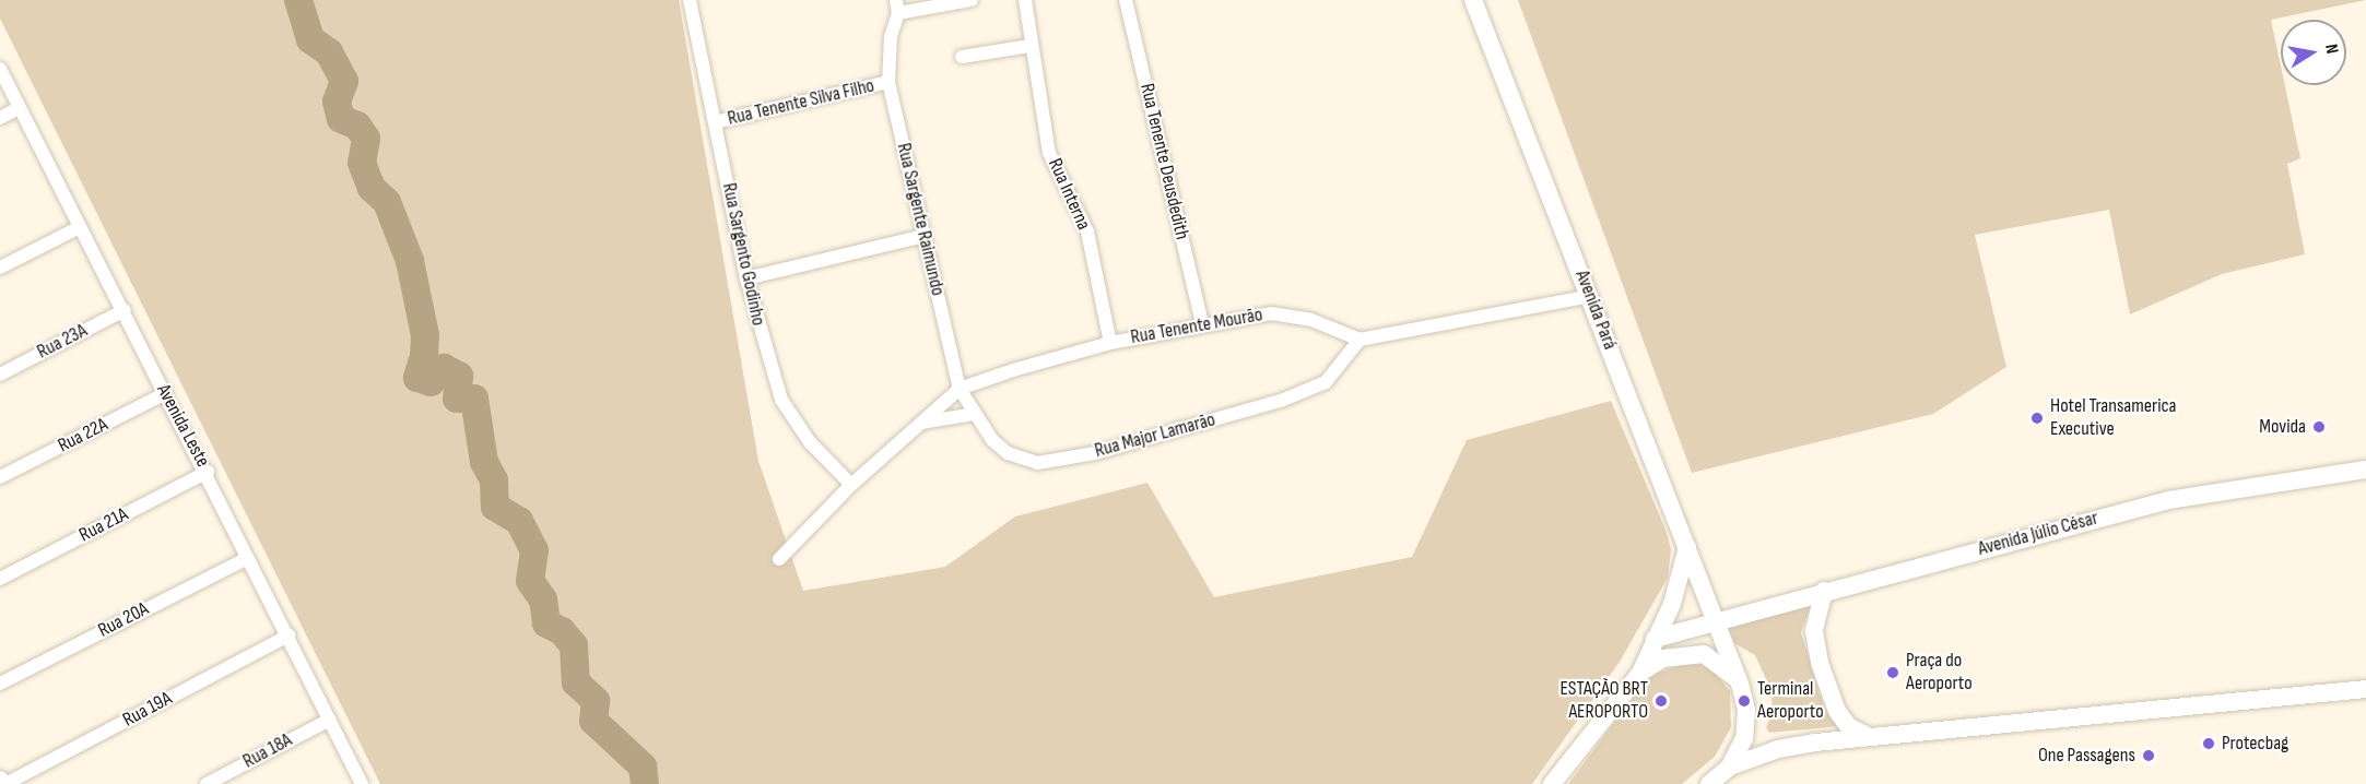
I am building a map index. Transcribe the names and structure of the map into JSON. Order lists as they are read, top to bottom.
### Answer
{
  "streets": {
    "street": [
      "Rua Tenente Silva Filho",
      "Rua Tenente Deusdedith",
      "Rua Interna",
      "Rua Sargente Raimundo",
      "Rua Sargento Godinho",
      "Avenida Pará",
      "Rua Tenente Mourão",
      "Rua 23A",
      "Avenida Leste",
      "Rua 22A",
      "Rua Major Lamarão",
      "Rua 21A",
      "Avenida Júlio César",
      "Rua 20A",
      "Rua 19A",
      "Rua 18A"
    ]
  },
  "crossings": [
    ["Rua Tenente Silva Filho", "Rua Sargente Raimundo"],
    ["Rua Tenente Silva Filho", "Rua Sargento Godinho"],
    ["Rua Tenente Deusdedith", "Rua Tenente Mourão"],
    ["Rua Interna", "Rua Tenente Mourão"],
    ["Rua Sargente Raimundo", "Rua Tenente Mourão"],
    ["Rua Sargente Raimundo", "Rua Major Lamarão"],
    ["Avenida Pará", "Avenida Júlio César"],
    ["Rua Tenente Mourão", "Rua Major Lamarão"],
    ["Rua 23A", "Avenida Leste"],
    ["Avenida Leste", "Rua 22A"],
    ["Avenida Leste", "Rua 21A"],
    ["Avenida Leste", "Rua 20A"],
    ["Avenida Leste", "Rua 19A"],
    ["Avenida Leste", "Rua 18A"]
  ],
  "places": [
    "Hotel Transamerica Executive",
    "Movida",
    "Praça do Aeroporto",
    "ESTAÇÃO BRT AEROPORTO",
    "Terminal Aeroporto",
    "Protecbag",
    "One Passagens"
  ],
  "north": "right"
}
